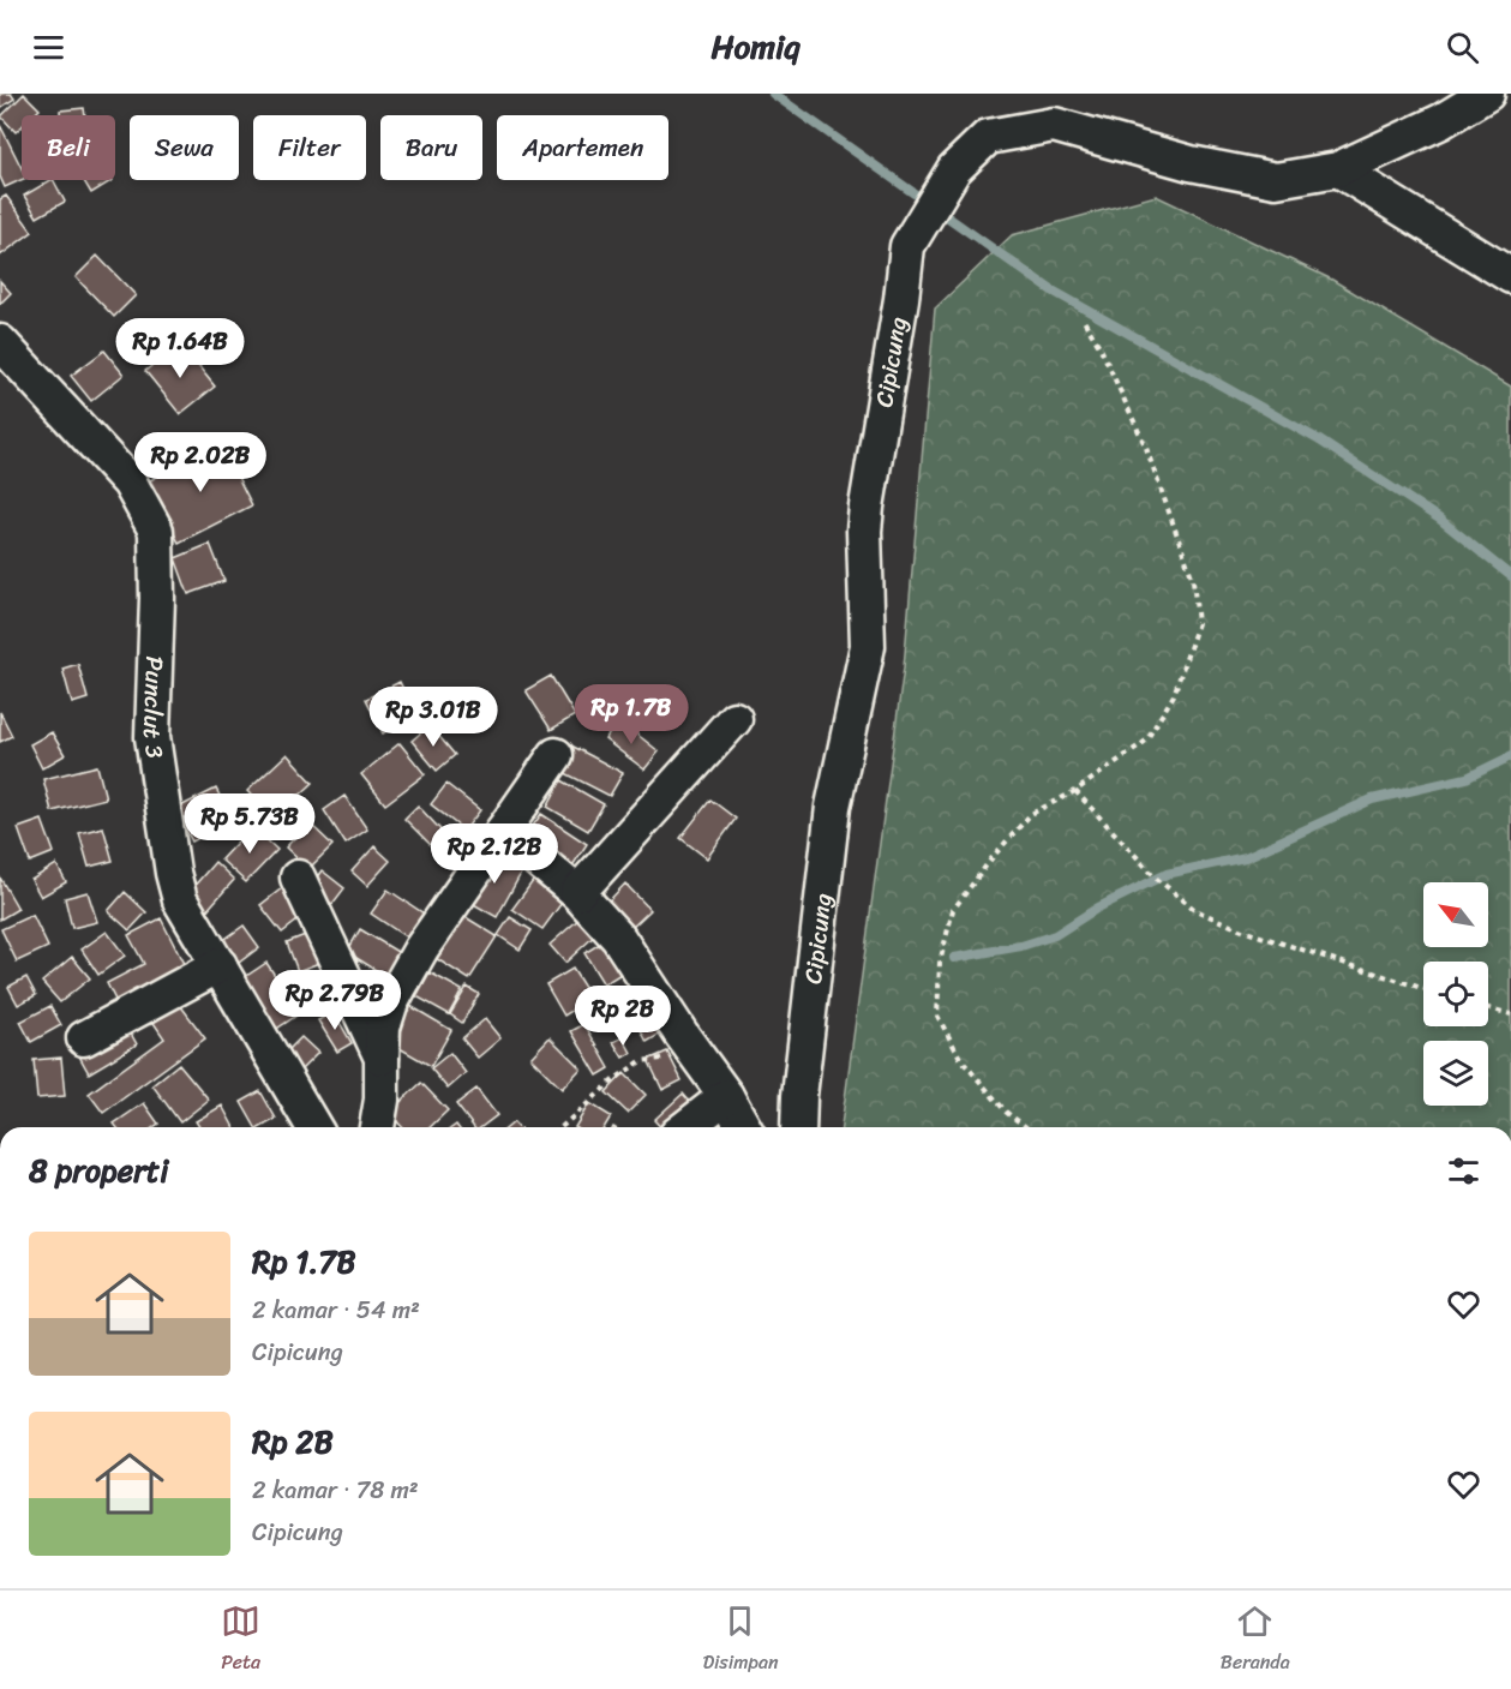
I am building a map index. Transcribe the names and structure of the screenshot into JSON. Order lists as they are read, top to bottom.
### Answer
{
  "streets": {
    "street": ["Cipicung", "Punclut 3"]
  },
  "north": "top left",
  "page": {
    "header": "Homiq",
    "chip": [
      "Beli",
      "Sewa",
      "Filter",
      "Baru",
      "Apartemen"
    ],
    "price": [
      "Rp 1.64B",
      "Rp 2.02B",
      "Rp 1.7B",
      "Rp 3.01B",
      "Rp 5.73B",
      "Rp 2.12B",
      "Rp 2.79B",
      "Rp 2B"
    ],
    "heading": "8 properti",
    "list": [
      {
        "name": "Rp 1.7B",
        "note": "2 kamar · 54 m² · Cipicung"
      },
      {
        "name": "Rp 2B",
        "note": "2 kamar · 78 m² · Cipicung"
      }
    ],
    "tabs": ["Peta", "Disimpan", "Beranda"]
  }
}
